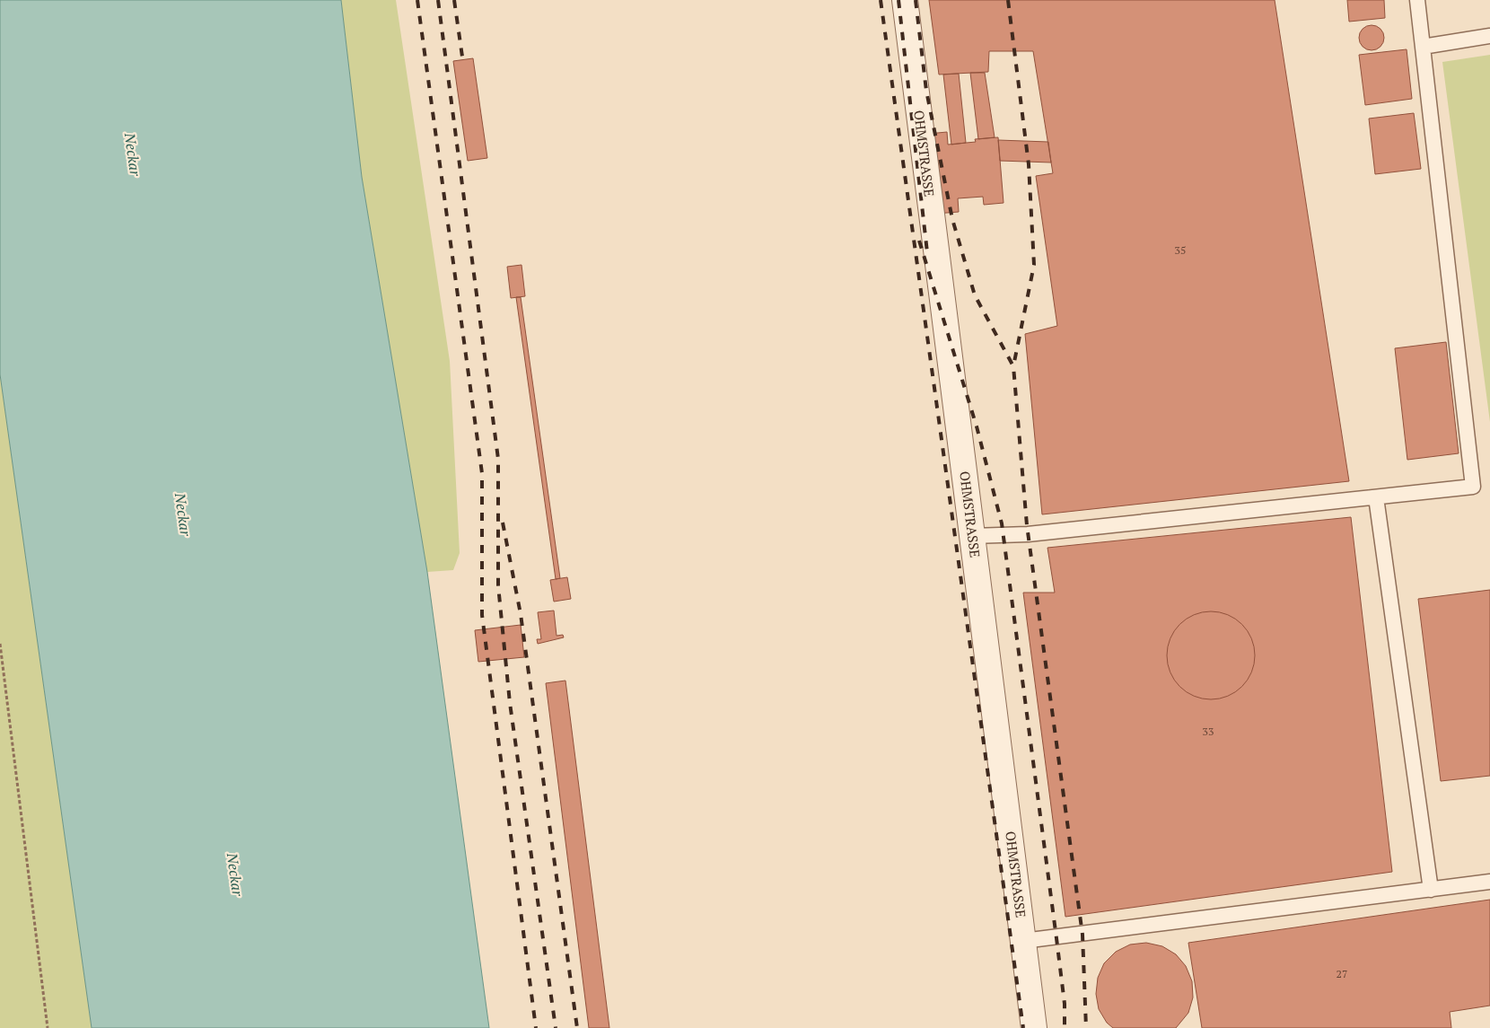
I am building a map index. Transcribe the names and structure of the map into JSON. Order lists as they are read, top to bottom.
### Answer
{
  "streets": {
    "street": ["OHMSTRASSE"]
  },
  "water": ["Neckar"],
  "house_numbers": ["35", "33", "27"]
}
